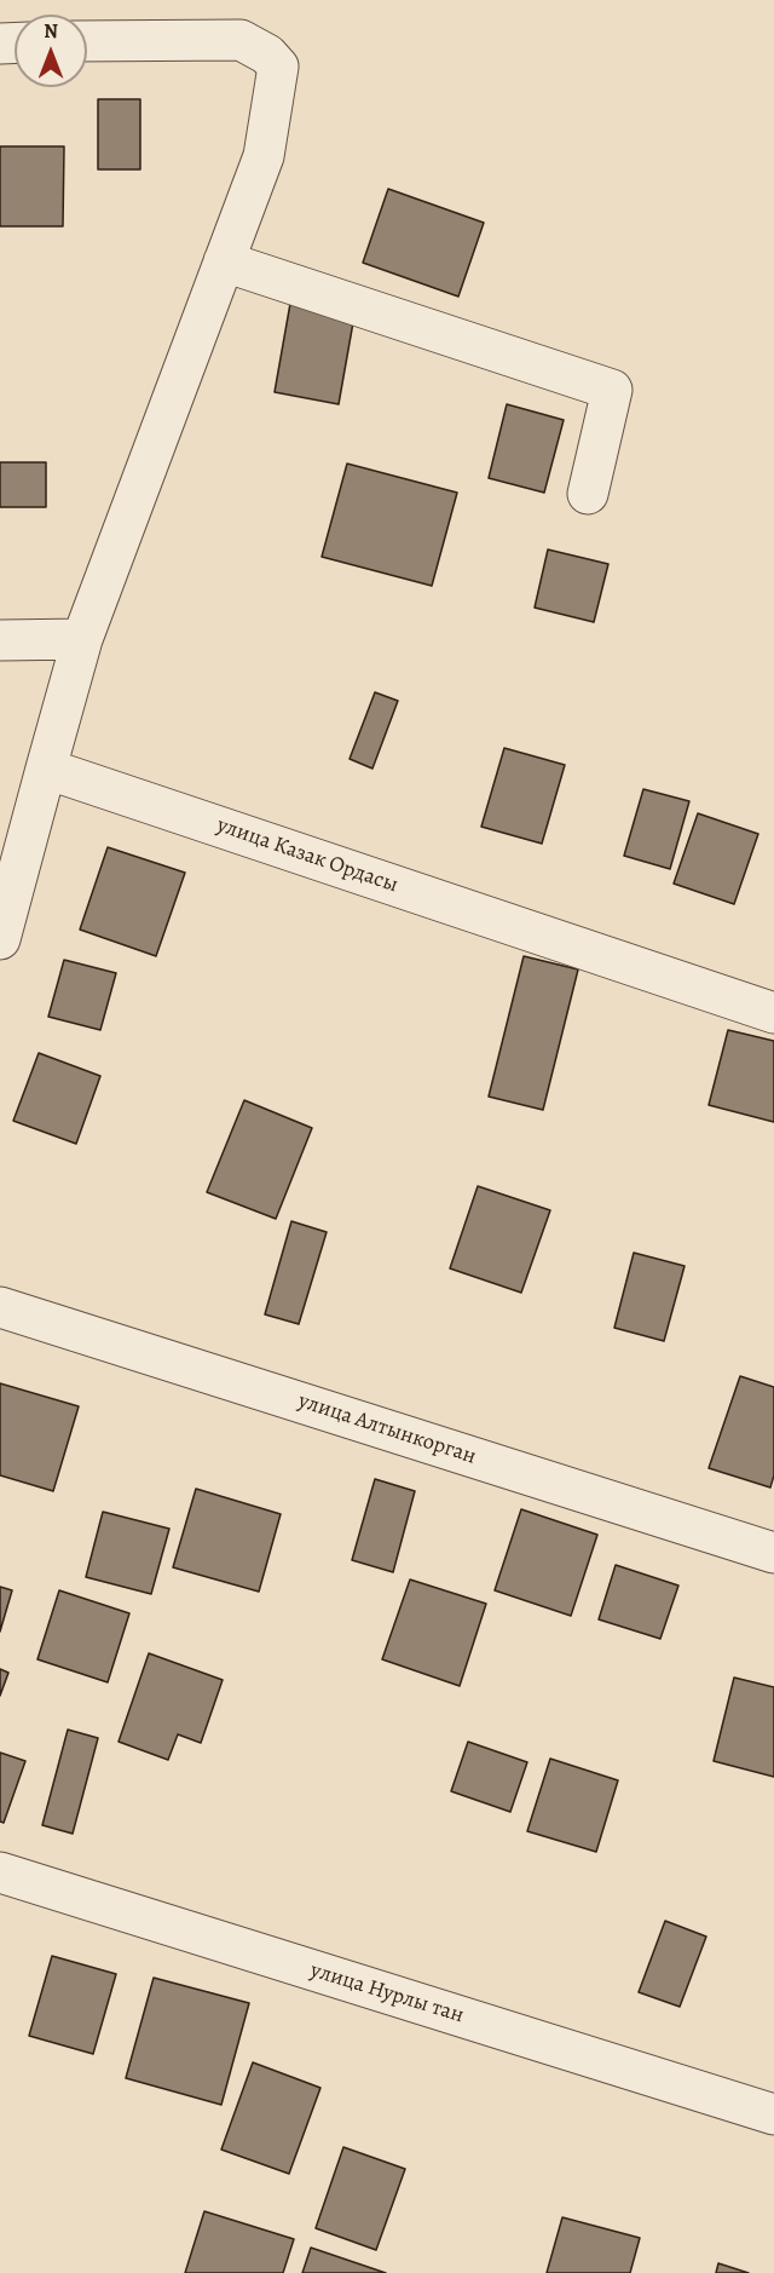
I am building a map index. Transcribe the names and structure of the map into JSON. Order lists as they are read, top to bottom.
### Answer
{
  "streets": {
    "street": ["улица Казак Ордасы", "улица Алтынкорган", "улица Нурлы тан"]
  },
  "north": "top"
}
